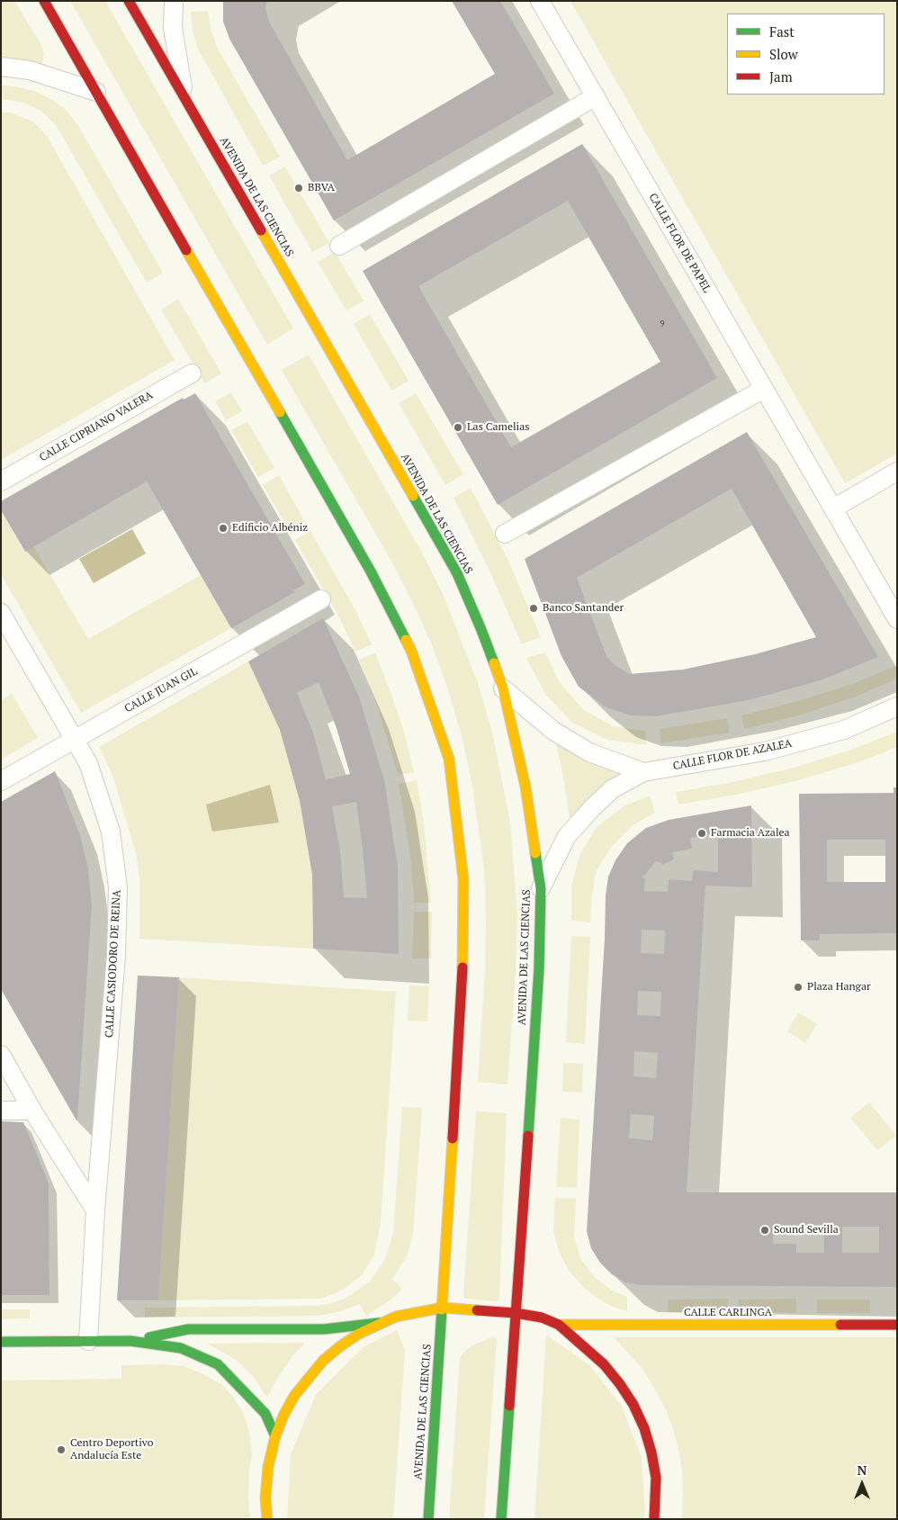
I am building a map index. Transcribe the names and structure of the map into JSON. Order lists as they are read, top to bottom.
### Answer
{
  "streets": {
    "main road": ["AVENIDA DE LAS CIENCIAS", "CALLE CARLINGA"],
    "street": [
      "CALLE FLOR DE PAPEL",
      "CALLE CIPRIANO VALERA",
      "CALLE JUAN GIL",
      "CALLE FLOR DE AZALEA",
      "CALLE CASIODORO DE REINA"
    ]
  },
  "crossings": [
    ["CALLE JUAN GIL", "CALLE CASIODORO DE REINA"]
  ],
  "places": [
    "BBVA",
    "Las Camelias",
    "Edificio Albéniz",
    "Banco Santander",
    "Farmacia Azalea",
    "Plaza Hangar",
    "Sound Sevilla",
    "Centro Deportivo Andalucía Este"
  ],
  "house_numbers": ["9"],
  "legend": ["Fast", "Slow", "Jam"],
  "north": "top"
}
